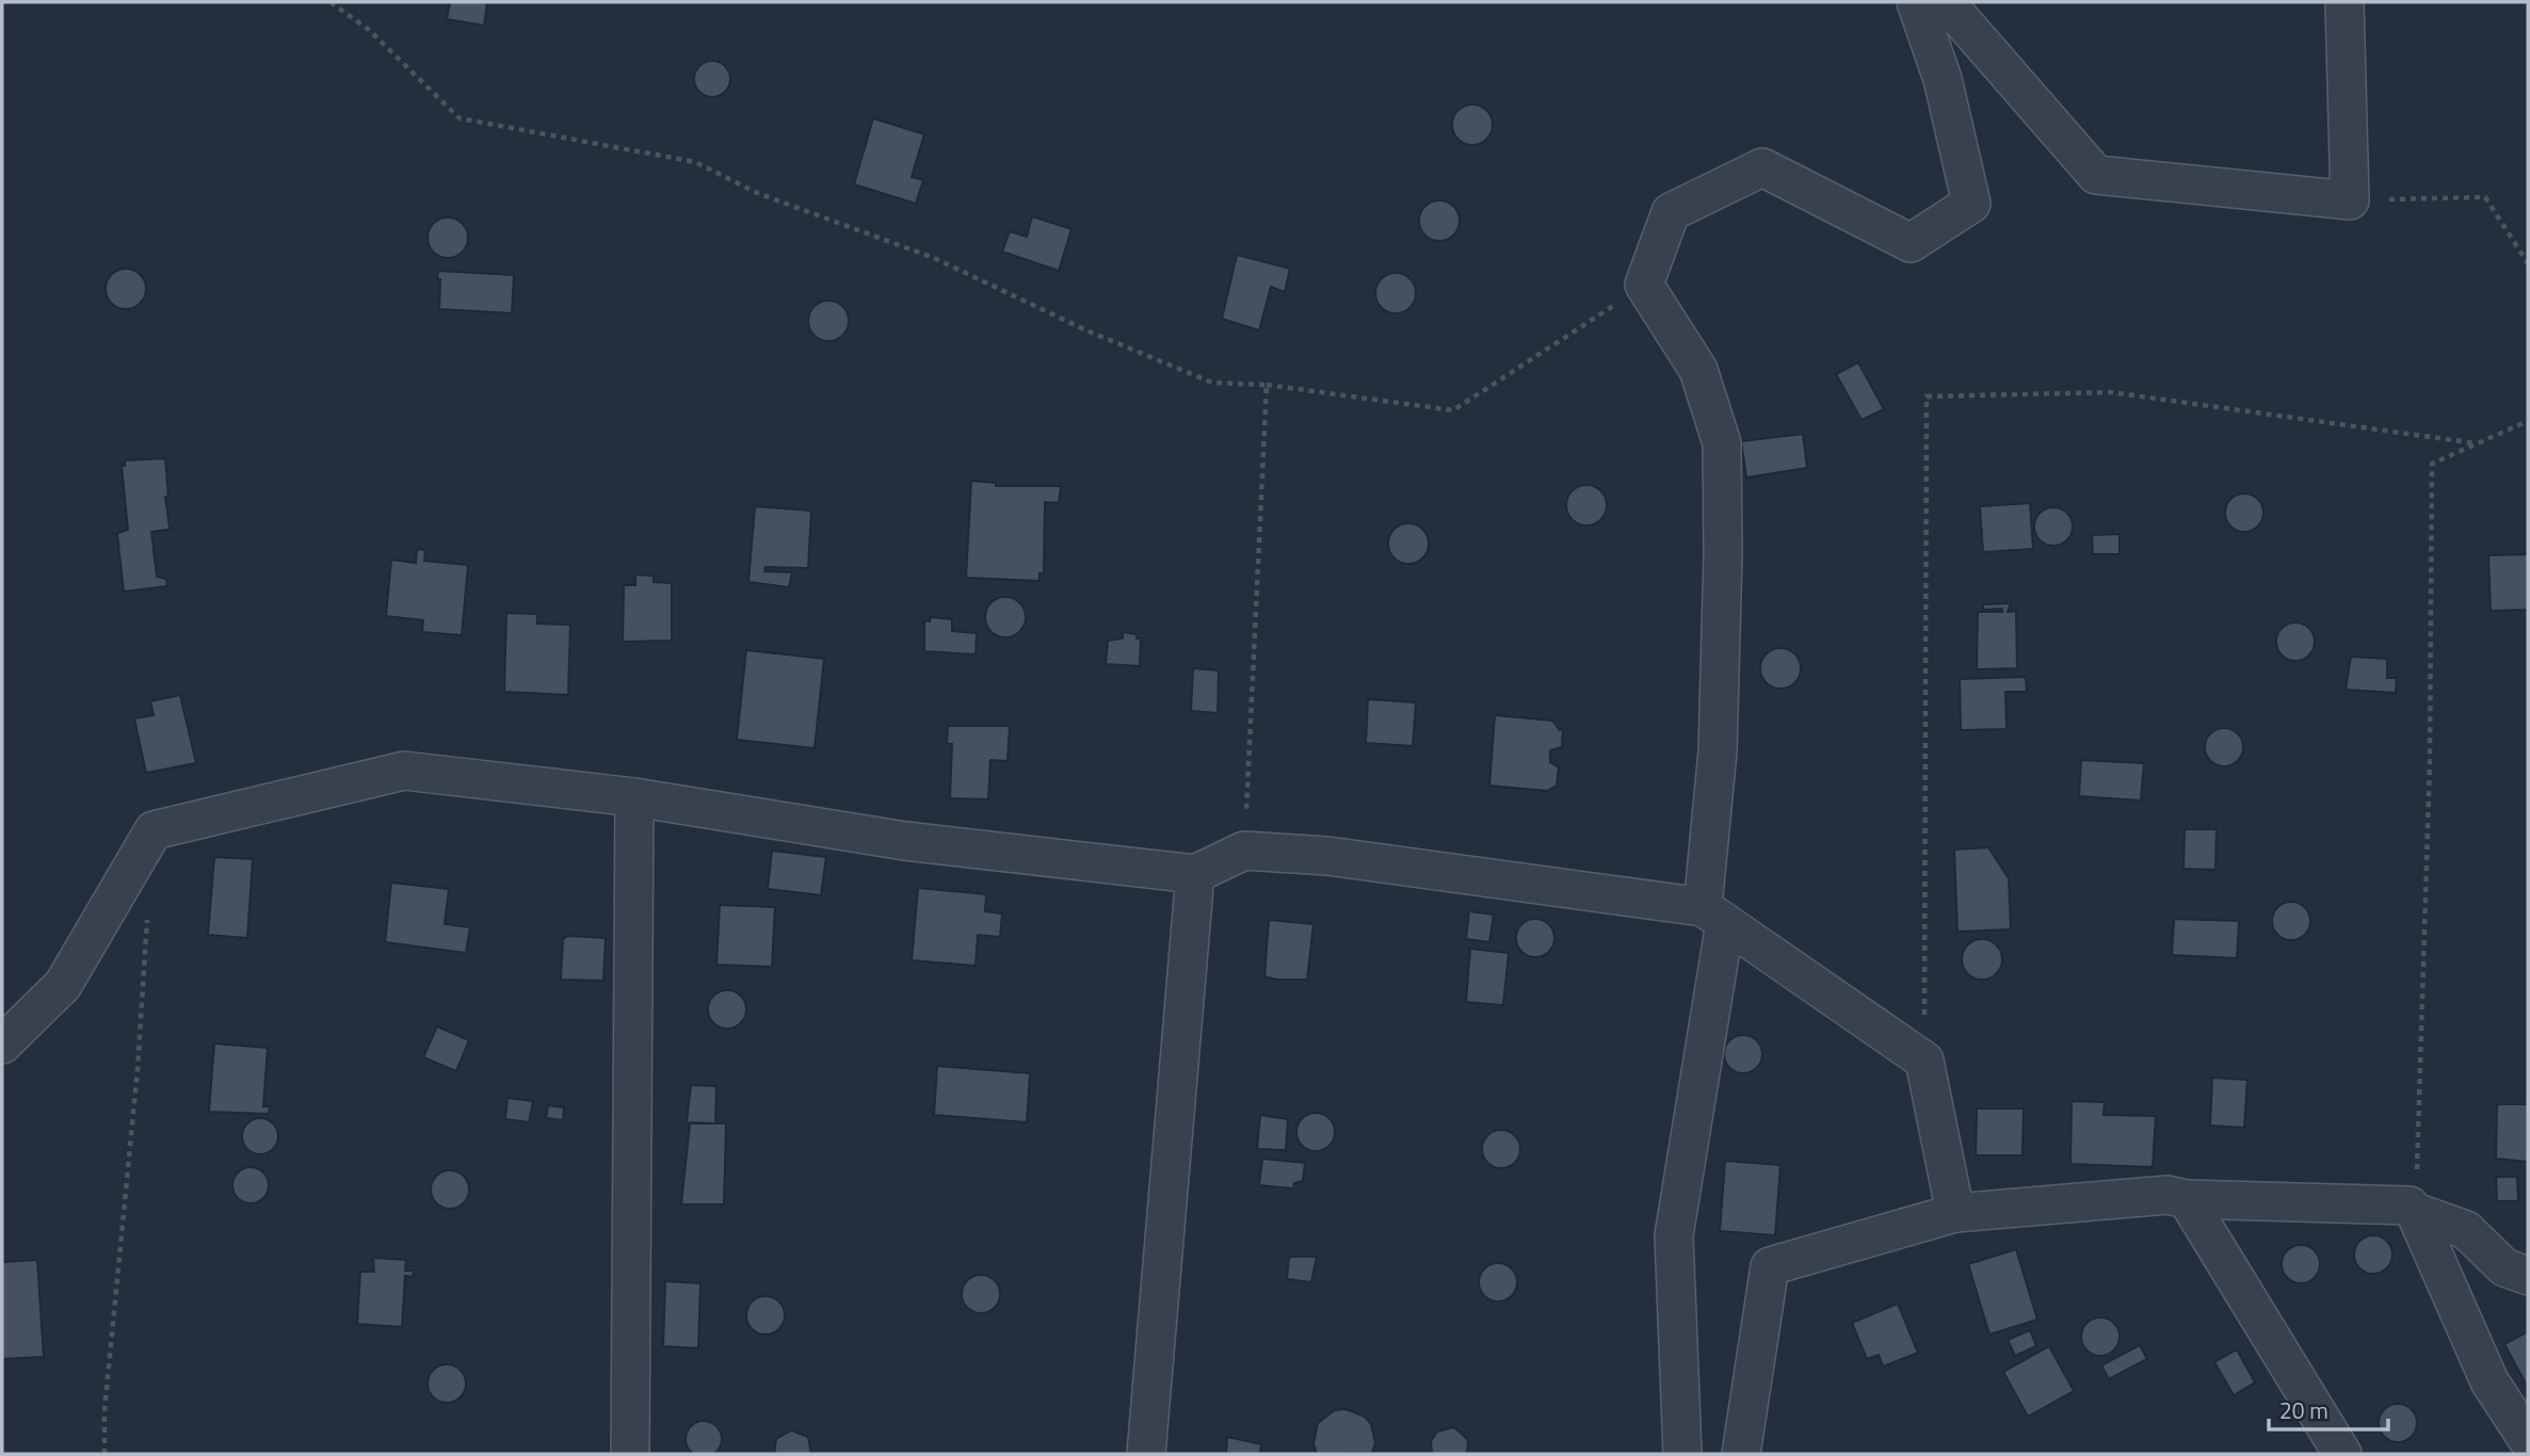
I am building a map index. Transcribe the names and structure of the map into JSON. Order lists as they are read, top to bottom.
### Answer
{
  "scale_bar": "20 m"
}
